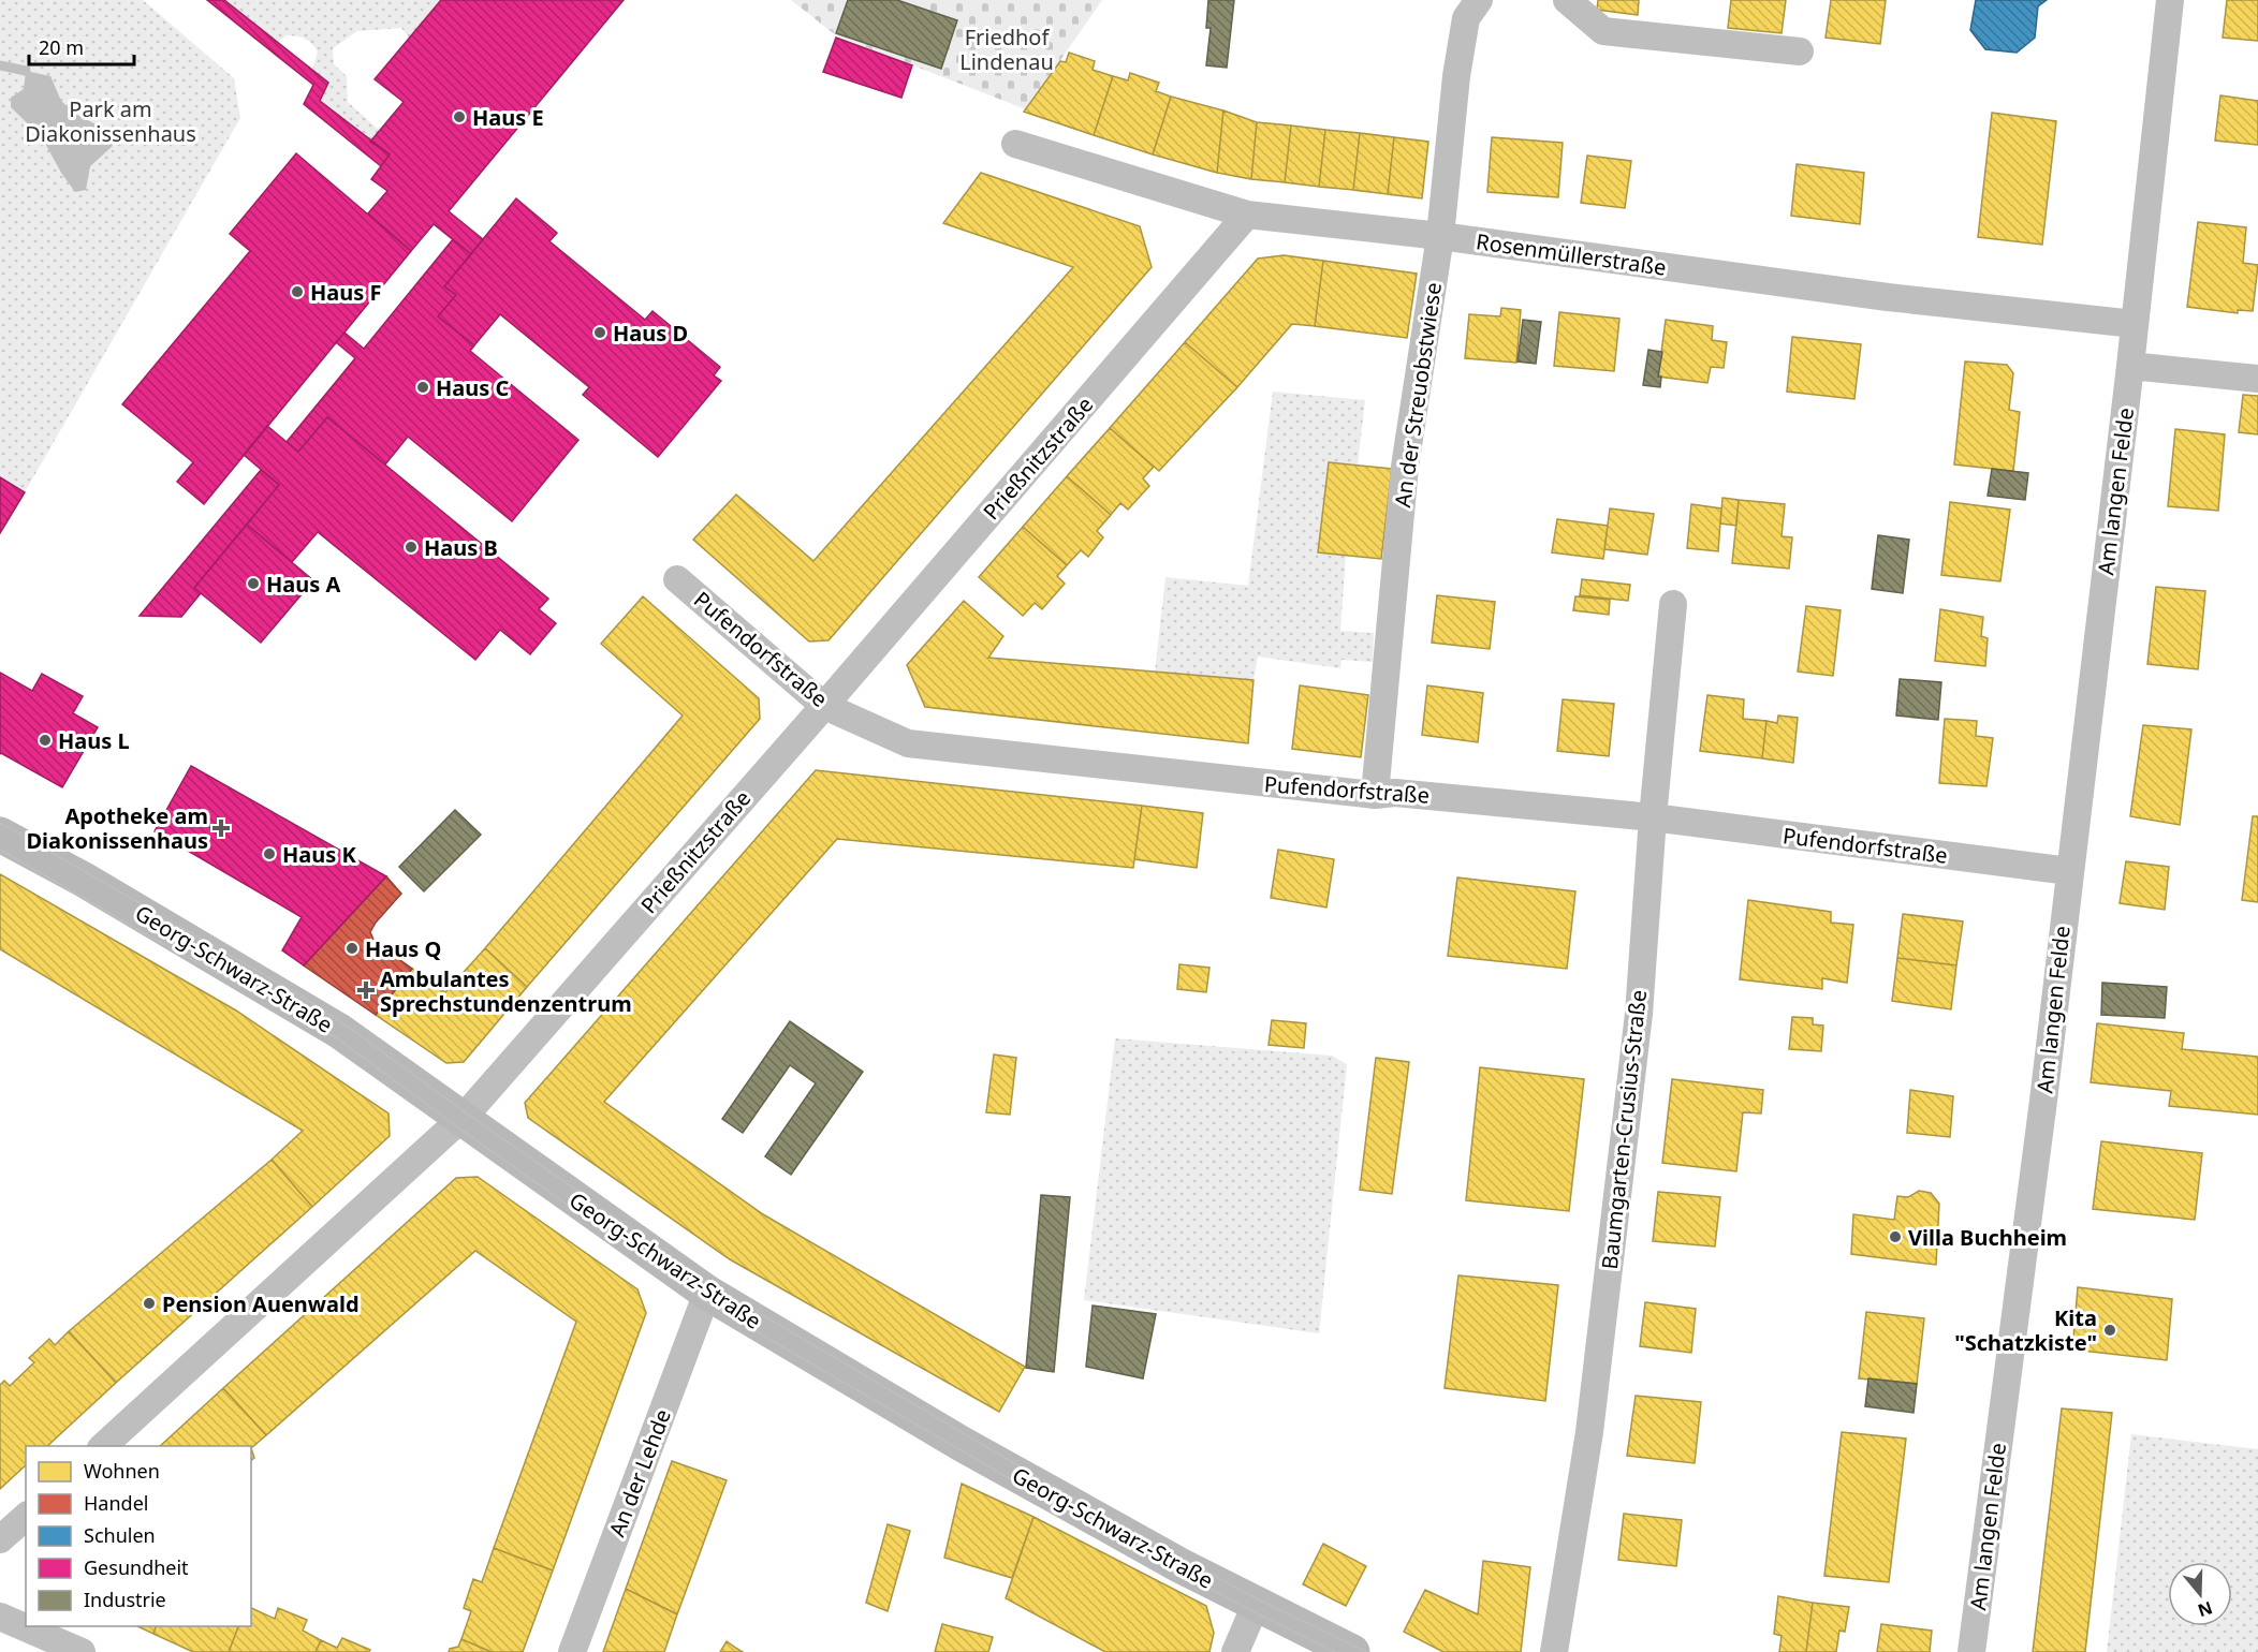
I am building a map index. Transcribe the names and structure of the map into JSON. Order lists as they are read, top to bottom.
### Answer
{
  "streets": {
    "street": [
      "Rosenmüllerstraße",
      "An der Streuobstwiese",
      "Prießnitzstraße",
      "Am langen Felde",
      "Pufendorfstraße",
      "Georg-Schwarz-Straße",
      "Baumgarten-Crusius-Straße",
      "An der Lehde"
    ]
  },
  "crossings": [
    ["Rosenmüllerstraße", "An der Streuobstwiese"],
    ["Rosenmüllerstraße", "Prießnitzstraße"],
    ["Rosenmüllerstraße", "Am langen Felde"],
    ["An der Streuobstwiese", "Pufendorfstraße"],
    ["Prießnitzstraße", "Pufendorfstraße"],
    ["Prießnitzstraße", "Georg-Schwarz-Straße"],
    ["Am langen Felde", "Pufendorfstraße"],
    ["Pufendorfstraße", "Baumgarten-Crusius-Straße"],
    ["Georg-Schwarz-Straße", "An der Lehde"]
  ],
  "parks": ["Friedhof Lindenau", "Park am Diakonissenhaus"],
  "places": {
    "other": [
      "Haus E",
      "Haus F",
      "Haus D",
      "Haus C",
      "Haus B",
      "Haus A",
      "Haus L",
      "Haus K",
      "Haus Q",
      "Villa Buchheim",
      "Pension Auenwald",
      "Kita \"Schatzkiste\""
    ],
    "health": ["Apotheke am Diakonissenhaus", "Ambulantes Sprechstundenzentrum"]
  },
  "legend": [
    "Wohnen",
    "Handel",
    "Schulen",
    "Gesundheit",
    "Industrie"
  ],
  "scale_bar": "20 m",
  "north": "bottom"
}
